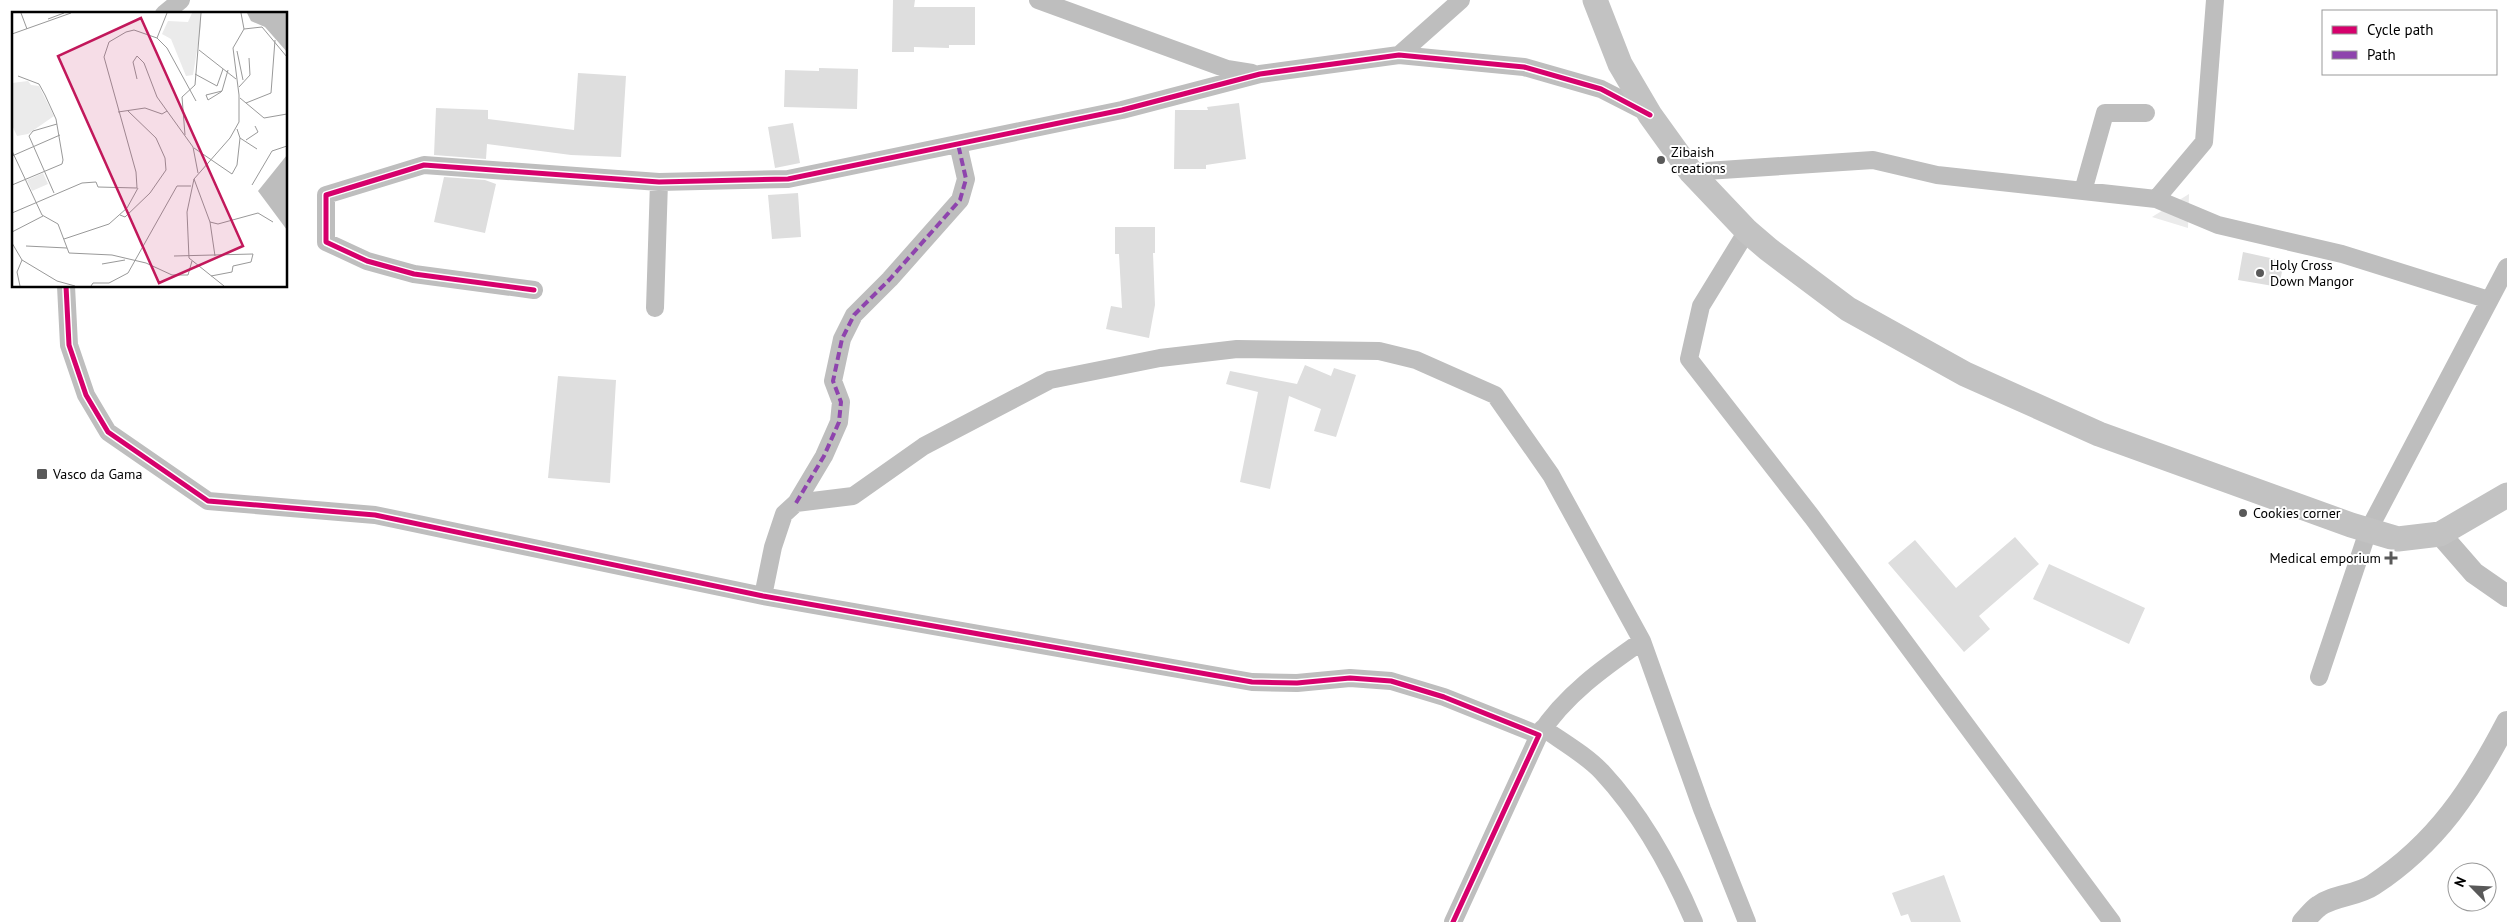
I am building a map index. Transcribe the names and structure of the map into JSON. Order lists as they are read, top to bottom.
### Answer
{
  "places": {
    "other": ["Zibaish creations", "Holy Cross Down Mangor", "Cookies corner"],
    "transit": ["Vasco da Gama"],
    "health": ["Medical emporium"]
  },
  "legend": ["Cycle path", "Path"],
  "north": "top left"
}
